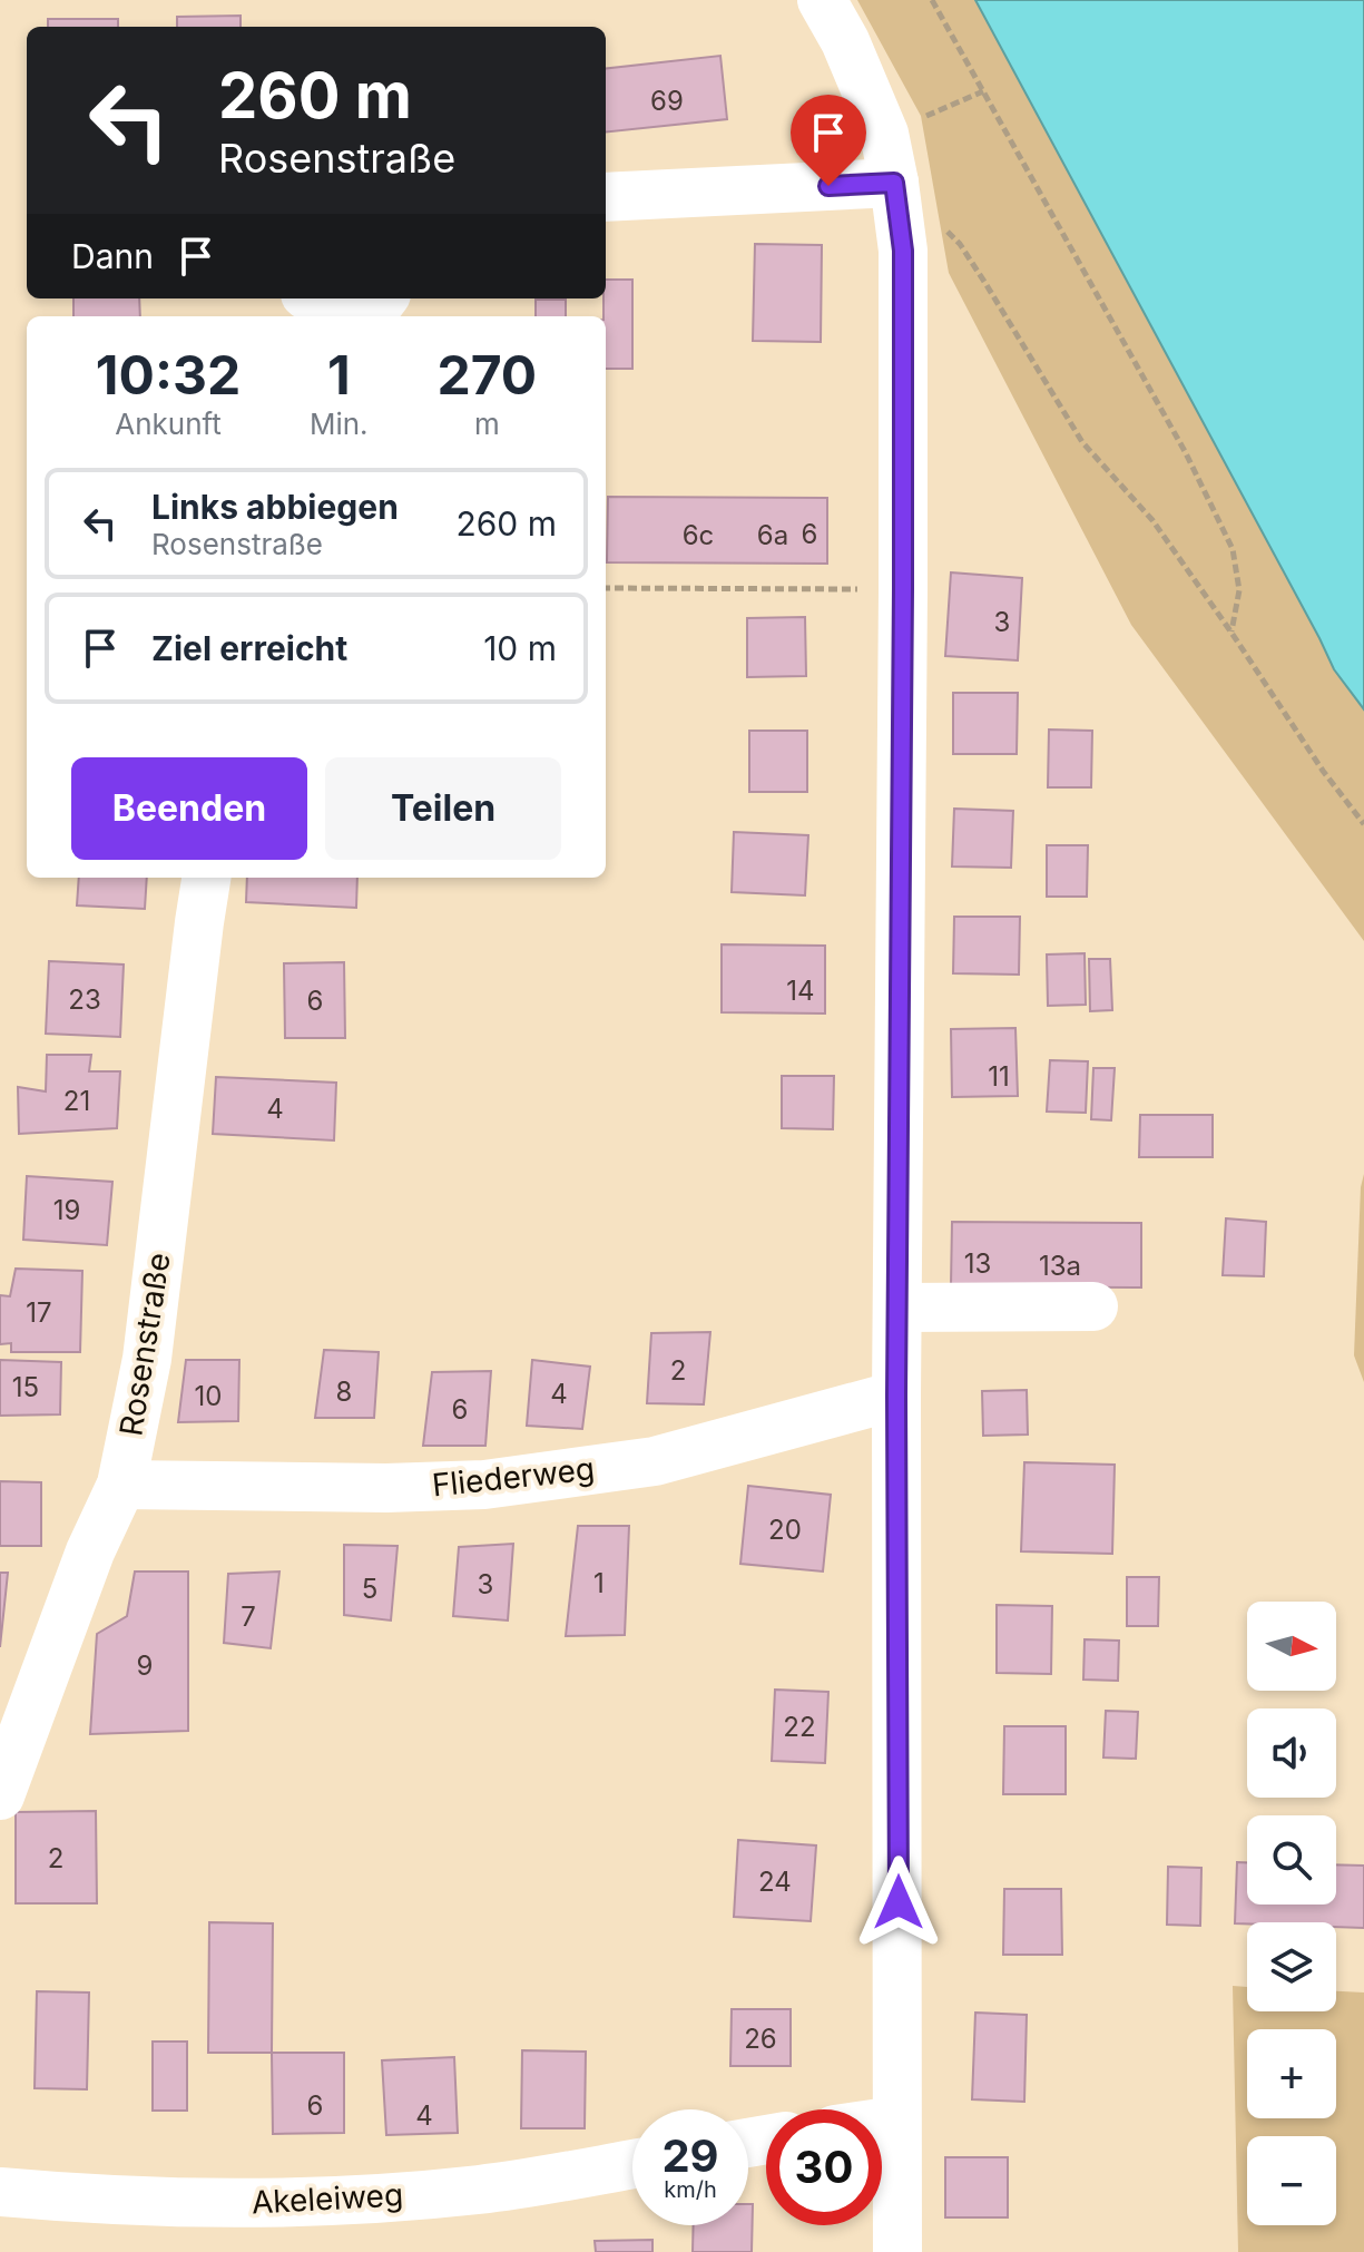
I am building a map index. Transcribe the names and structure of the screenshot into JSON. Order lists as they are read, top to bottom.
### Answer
{
  "streets": {
    "street": ["Rosenstraße", "Fliederweg", "Akeleiweg"]
  },
  "crossings": [
    ["Rosenstraße", "Fliederweg"]
  ],
  "house_numbers": [
    "69",
    "6",
    "6c",
    "6a",
    "3",
    "14",
    "23",
    "6",
    "11",
    "21",
    "4",
    "19",
    "13",
    "13a",
    "17",
    "2",
    "15",
    "8",
    "4",
    "10",
    "6",
    "20",
    "1",
    "3",
    "5",
    "7",
    "9",
    "22",
    "2",
    "24",
    "26",
    "6",
    "4"
  ],
  "north": "right",
  "page": {
    "turn": ["260 m", "Rosenstraße"],
    "then": "Dann",
    "eta": [
      "10:32",
      "Ankunft",
      "1",
      "Min.",
      "270",
      "m"
    ],
    "list": [
      {
        "name": "Links abbiegen",
        "note": "Rosenstraße",
        "value": "260 m"
      },
      {
        "name": "Ziel erreicht",
        "value": "10 m"
      }
    ],
    "buttons": ["Beenden", "Teilen"],
    "map_buttons": ["+", "−"],
    "speed": "29 km/h",
    "limit": "30"
  }
}
